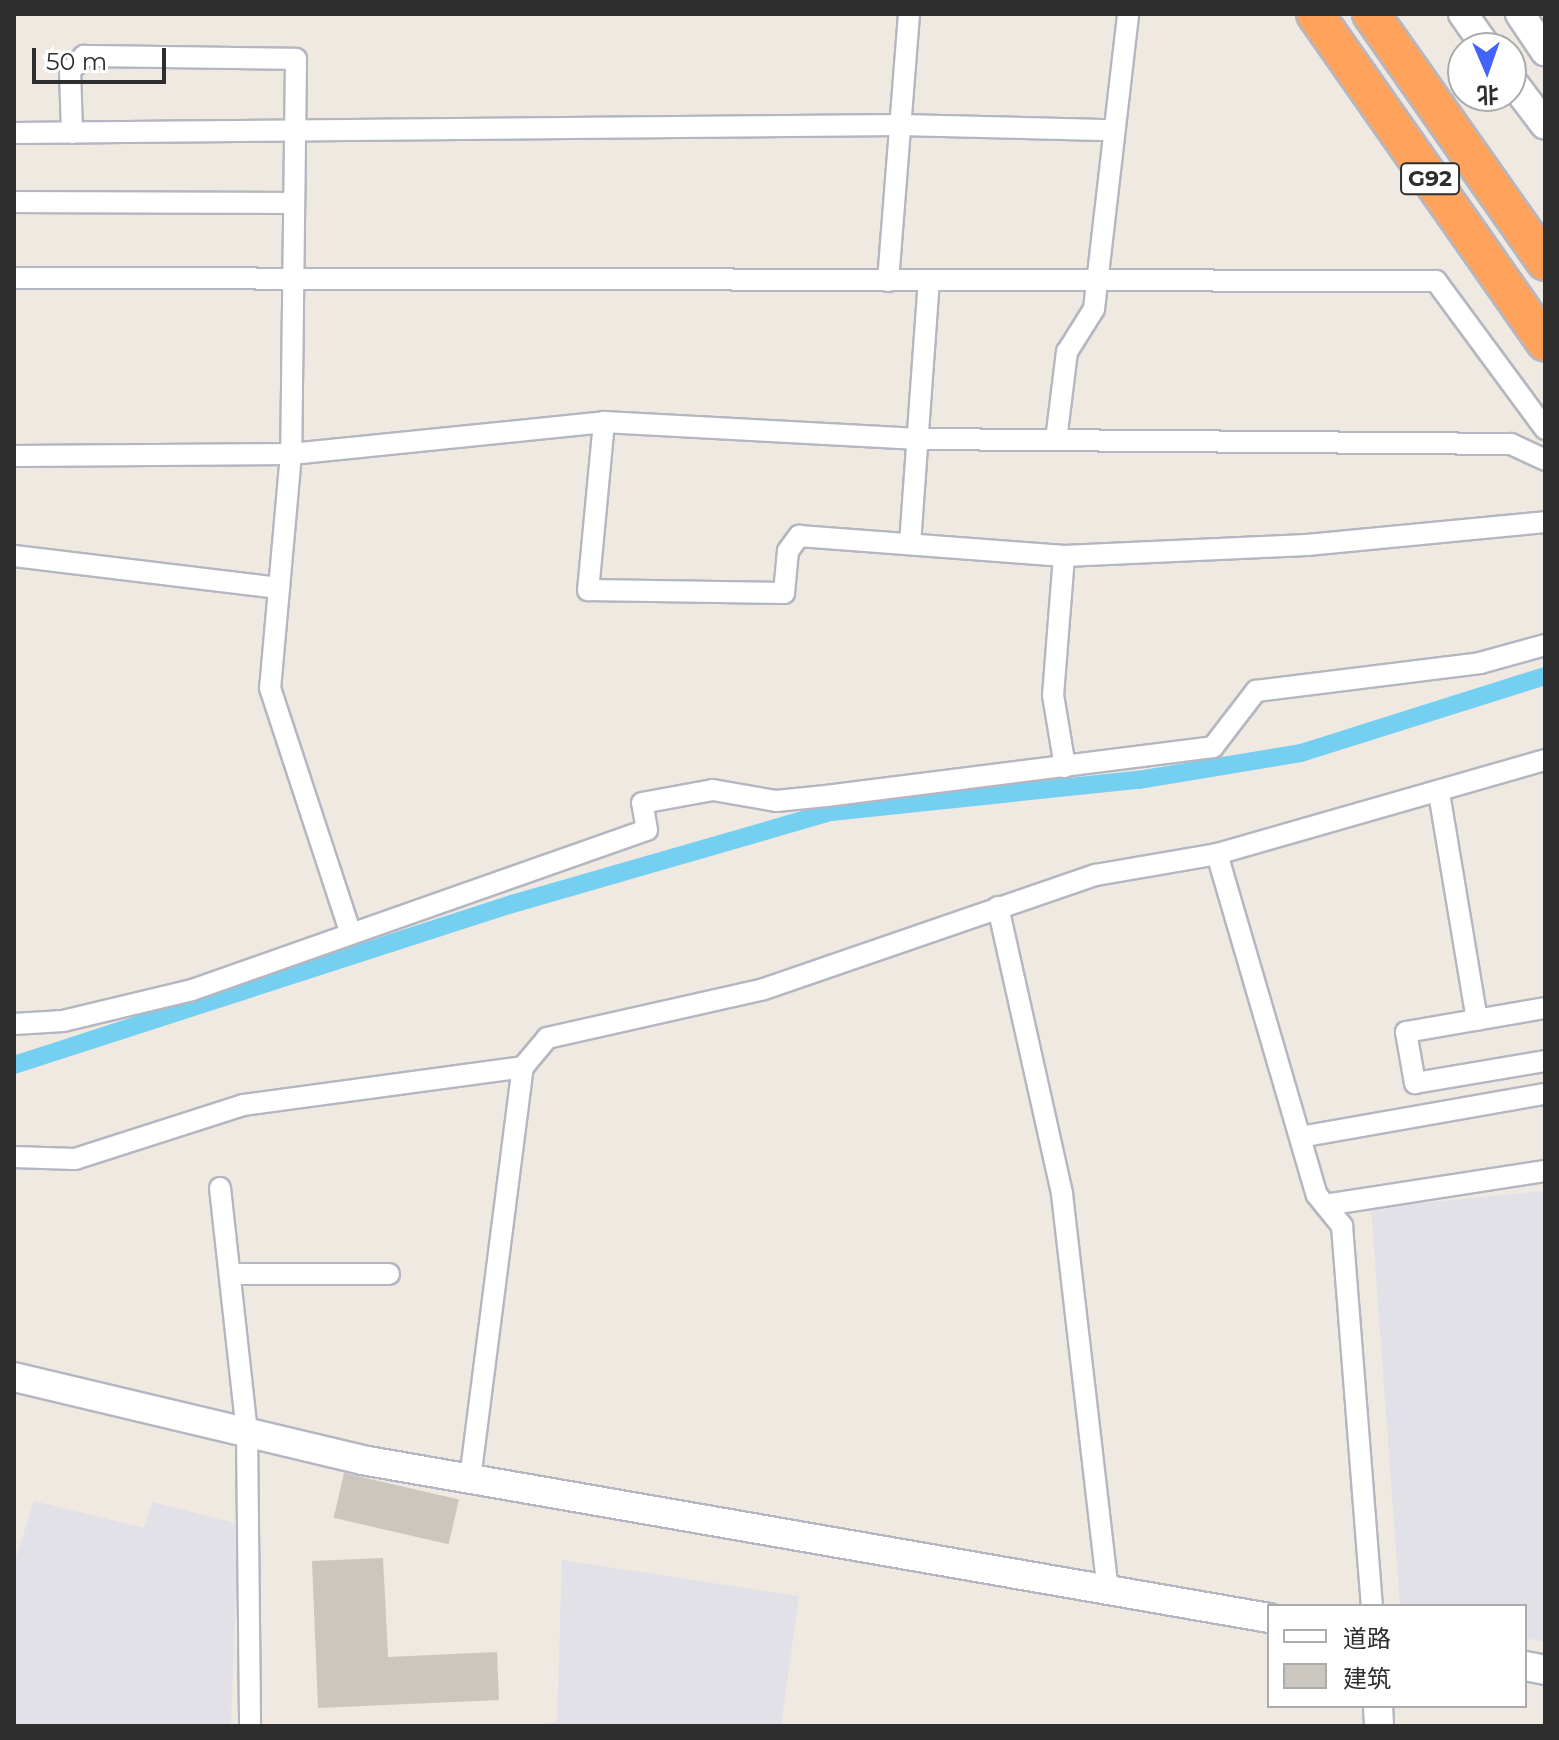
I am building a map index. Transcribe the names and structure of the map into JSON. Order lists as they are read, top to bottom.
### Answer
{
  "streets": {
    "highway": ["G92"]
  },
  "legend": ["道路", "建筑"],
  "scale_bar": "50 m",
  "north": "bottom"
}
